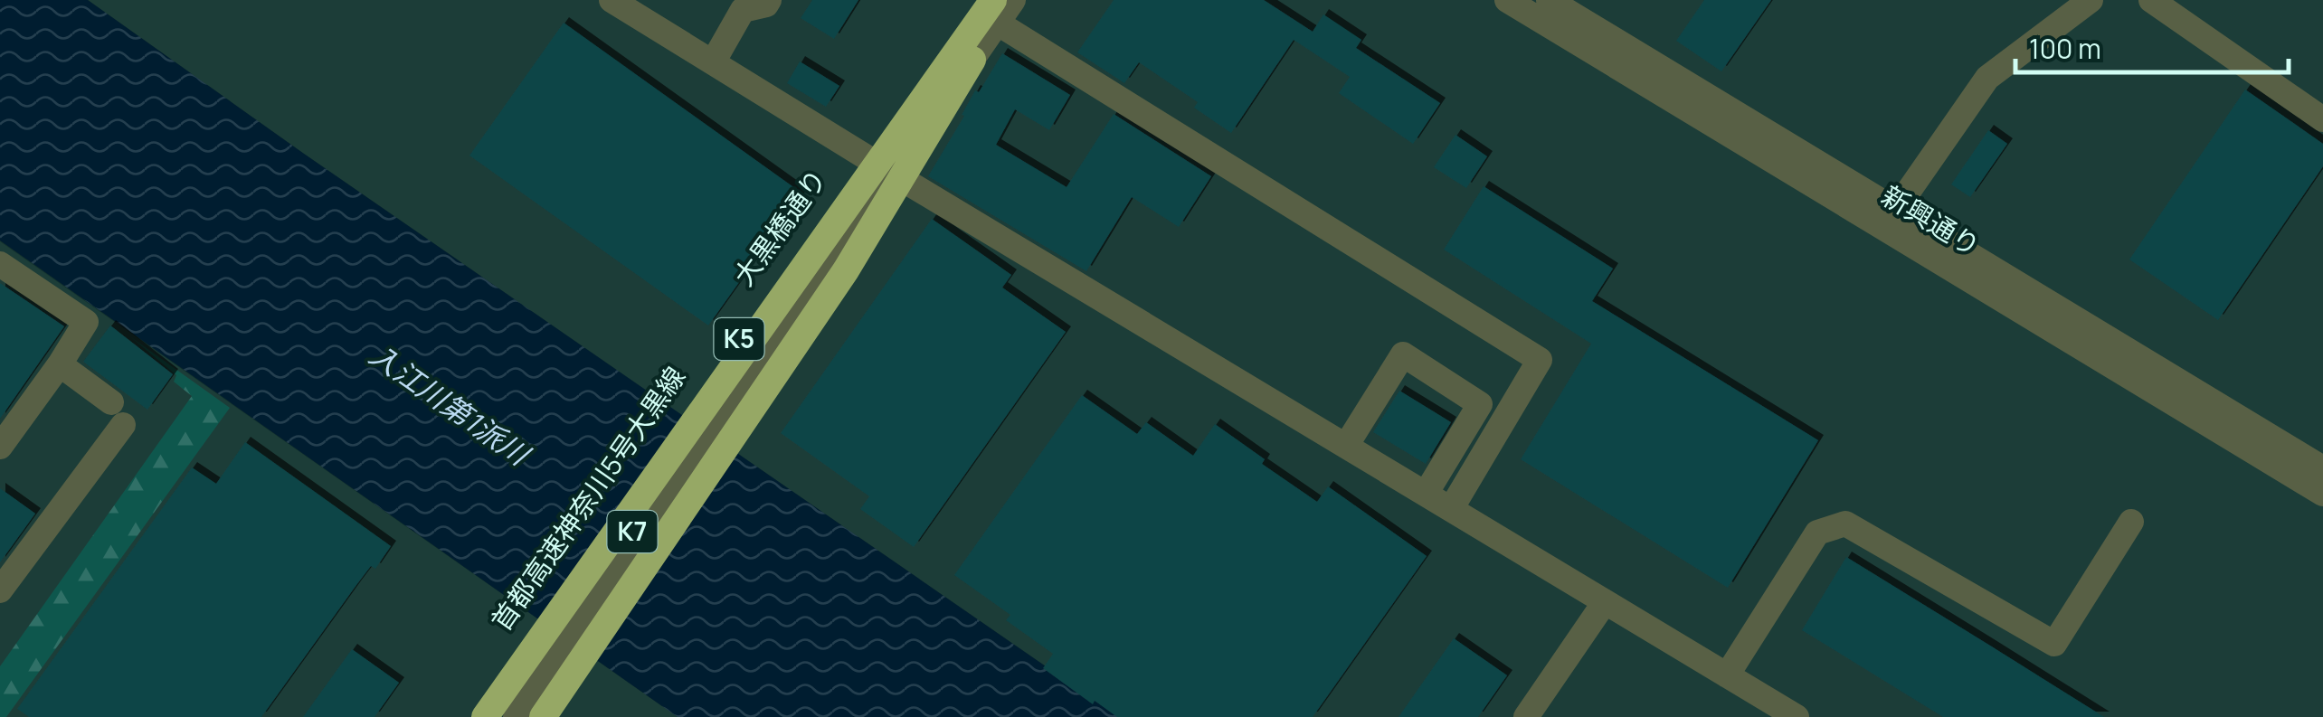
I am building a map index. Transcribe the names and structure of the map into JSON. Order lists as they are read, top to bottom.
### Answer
{
  "streets": {
    "highway": ["K5", "首都高速神奈川5号大黒線", "K7"],
    "street": ["新興通り", "大黒橋通り"]
  },
  "crossings": [
    ["大黒橋通り", "K5"],
    ["大黒橋通り", "首都高速神奈川5号大黒線"],
    ["K5", "首都高速神奈川5号大黒線"],
    ["K5", "K7"]
  ],
  "water": ["入江川第1派川"],
  "scale_bar": "100 m"
}
